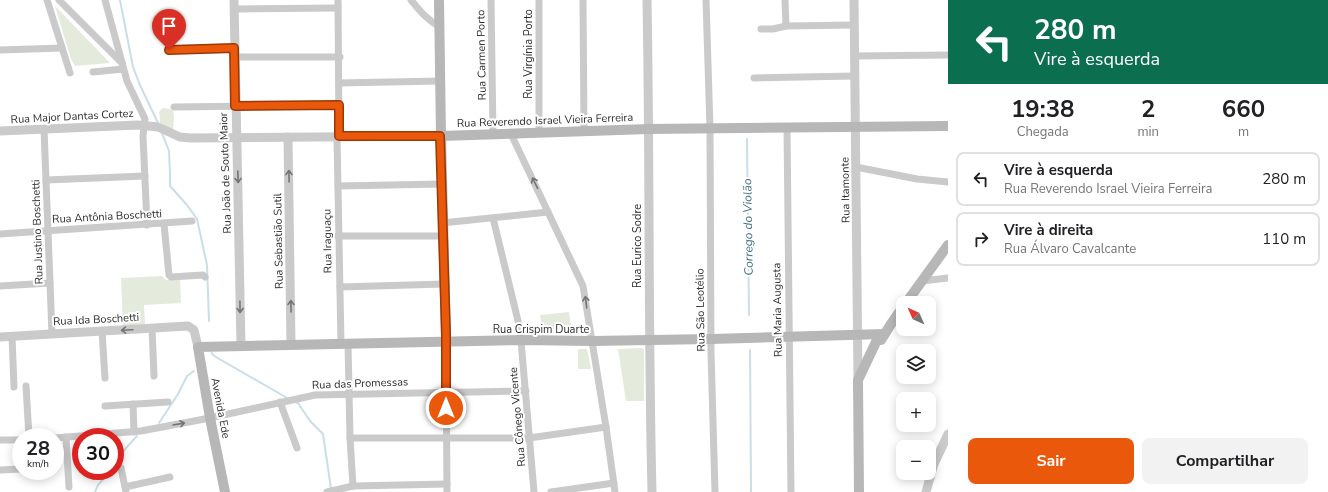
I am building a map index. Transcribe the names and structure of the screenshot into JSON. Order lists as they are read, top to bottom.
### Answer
{
  "streets": {
    "main road": ["Rua Reverendo Israel Vieira Ferreira", "Rua Crispim Duarte", "Avenida Ede"],
    "street": [
      "Rua Virgínia Porto",
      "Rua Carmen Porto",
      "Rua Major Dantas Cortez",
      "Rua João de Souto Maior",
      "Rua Itamonte",
      "Rua Antônia Boschetti",
      "Rua Justino Boschetti",
      "Rua Sebastião Sutil",
      "Rua Iraguaçu",
      "Rua Eurico Sodre",
      "Rua São Leotélio",
      "Rua Maria Augusta",
      "Rua Ida Boschetti",
      "Rua das Promessas",
      "Rua Cônego Vicente"
    ]
  },
  "crossings": [
    ["Rua Virgínia Porto", "Rua Reverendo Israel Vieira Ferreira"],
    ["Rua Carmen Porto", "Rua Reverendo Israel Vieira Ferreira"],
    ["Rua Major Dantas Cortez", "Rua Reverendo Israel Vieira Ferreira"],
    ["Rua Major Dantas Cortez", "Rua Justino Boschetti"],
    ["Rua Reverendo Israel Vieira Ferreira", "Rua João de Souto Maior"],
    ["Rua Reverendo Israel Vieira Ferreira", "Rua Itamonte"],
    ["Rua Reverendo Israel Vieira Ferreira", "Rua Sebastião Sutil"],
    ["Rua Reverendo Israel Vieira Ferreira", "Rua Iraguaçu"],
    ["Rua Reverendo Israel Vieira Ferreira", "Rua Eurico Sodre"],
    ["Rua Reverendo Israel Vieira Ferreira", "Rua São Leotélio"],
    ["Rua Reverendo Israel Vieira Ferreira", "Rua Maria Augusta"],
    ["Rua João de Souto Maior", "Rua Crispim Duarte"],
    ["Rua Itamonte", "Rua Crispim Duarte"],
    ["Rua Antônia Boschetti", "Rua Justino Boschetti"],
    ["Rua Justino Boschetti", "Rua Ida Boschetti"],
    ["Rua Sebastião Sutil", "Rua Crispim Duarte"],
    ["Rua Iraguaçu", "Rua Crispim Duarte"],
    ["Rua Iraguaçu", "Rua das Promessas"],
    ["Rua Eurico Sodre", "Rua Crispim Duarte"],
    ["Rua São Leotélio", "Rua Crispim Duarte"],
    ["Rua Maria Augusta", "Rua Crispim Duarte"],
    ["Rua Ida Boschetti", "Avenida Ede"],
    ["Rua Crispim Duarte", "Avenida Ede"],
    ["Rua Crispim Duarte", "Rua Cônego Vicente"],
    ["Rua das Promessas", "Avenida Ede"],
    ["Rua das Promessas", "Rua Cônego Vicente"]
  ],
  "one_way": ["Rua João de Souto Maior", "Rua Sebastião Sutil"],
  "water": ["Corrego do Violão"],
  "north": "top left",
  "page": {
    "turn": ["280 m", "Vire à esquerda"],
    "eta": [
      "19:38",
      "Chegada",
      "2",
      "min",
      "660",
      "m"
    ],
    "list": [
      {
        "name": "Vire à esquerda",
        "note": "Rua Reverendo Israel Vieira Ferreira",
        "value": "280 m"
      },
      {
        "name": "Vire à direita",
        "note": "Rua Álvaro Cavalcante",
        "value": "110 m"
      }
    ],
    "map_buttons": ["+", "−"],
    "speed": "28 km/h",
    "limit": "30",
    "buttons": ["Sair", "Compartilhar"]
  }
}
